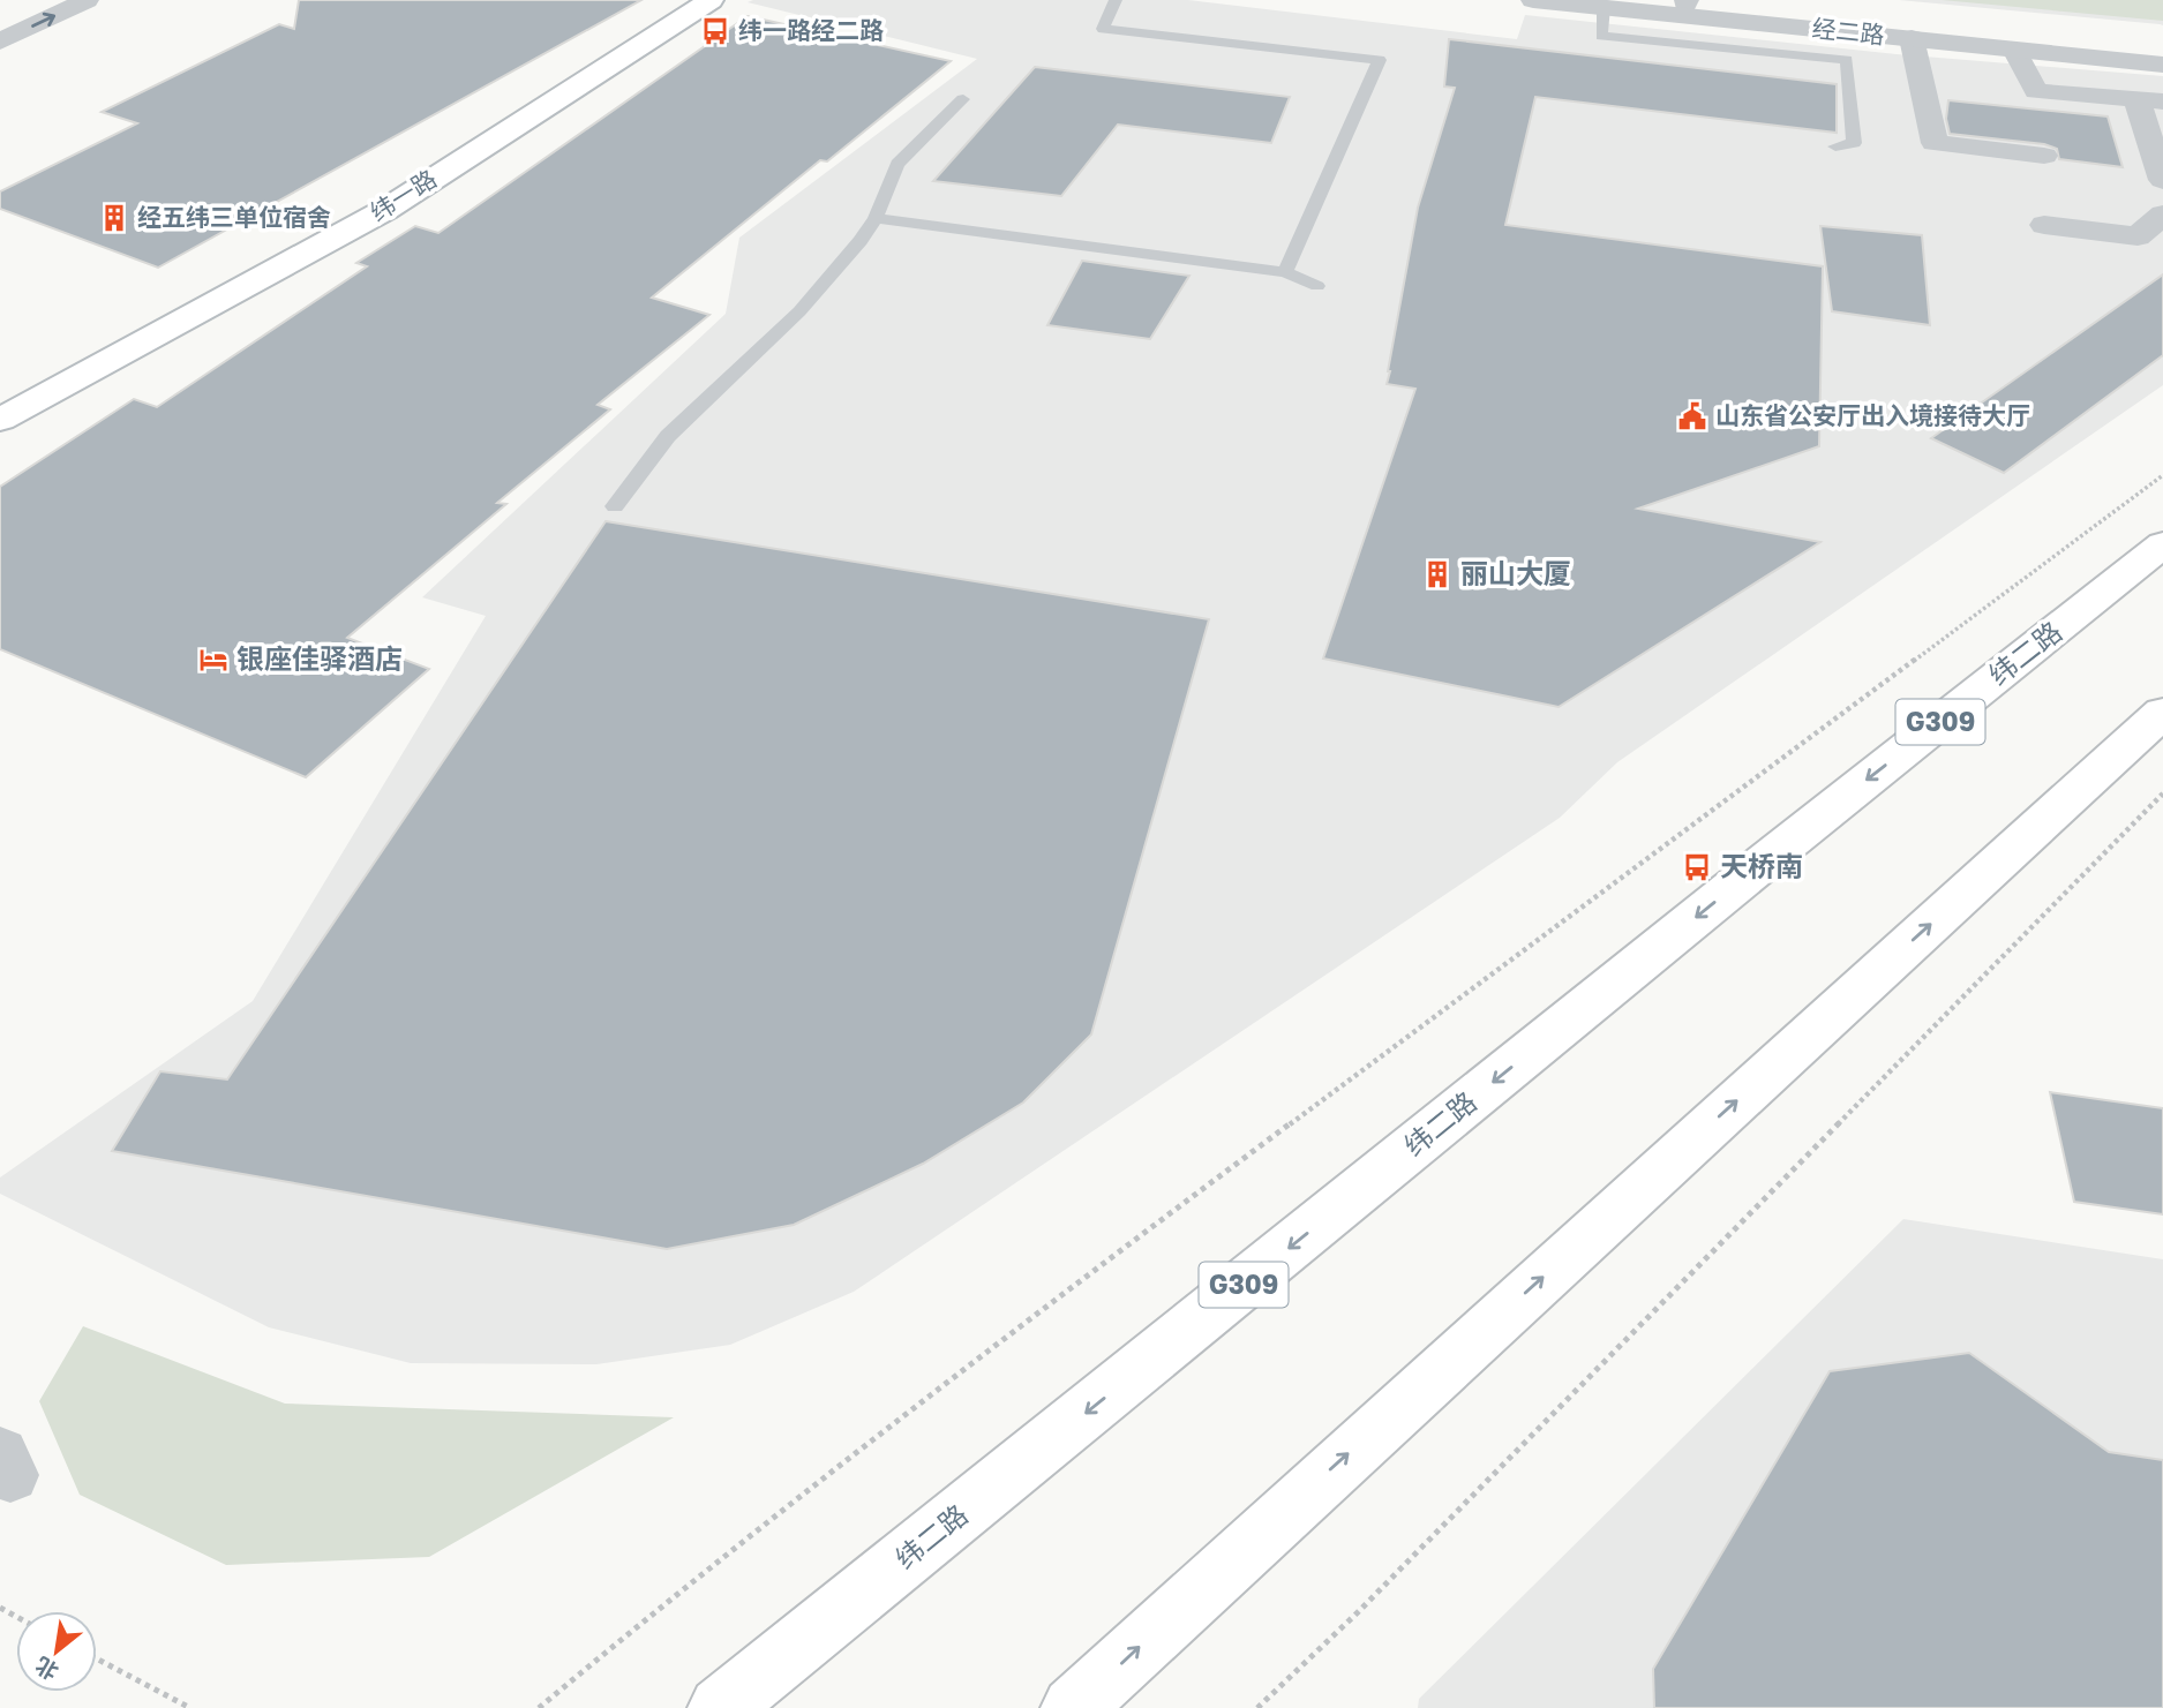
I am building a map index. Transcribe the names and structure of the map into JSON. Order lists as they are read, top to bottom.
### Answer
{
  "streets": {
    "main road": ["纬一路", "纬二路", "G309"],
    "street": ["经二路"]
  },
  "places": {
    "bus stop": ["纬一路经二路", "天桥南"],
    "building": ["经五纬三单位宿舍", "丽山大厦"],
    "public building": ["山东省公安厅出入境接待大厅"],
    "hotel": ["银座佳驿酒店"]
  },
  "north": "bottom left"
}
